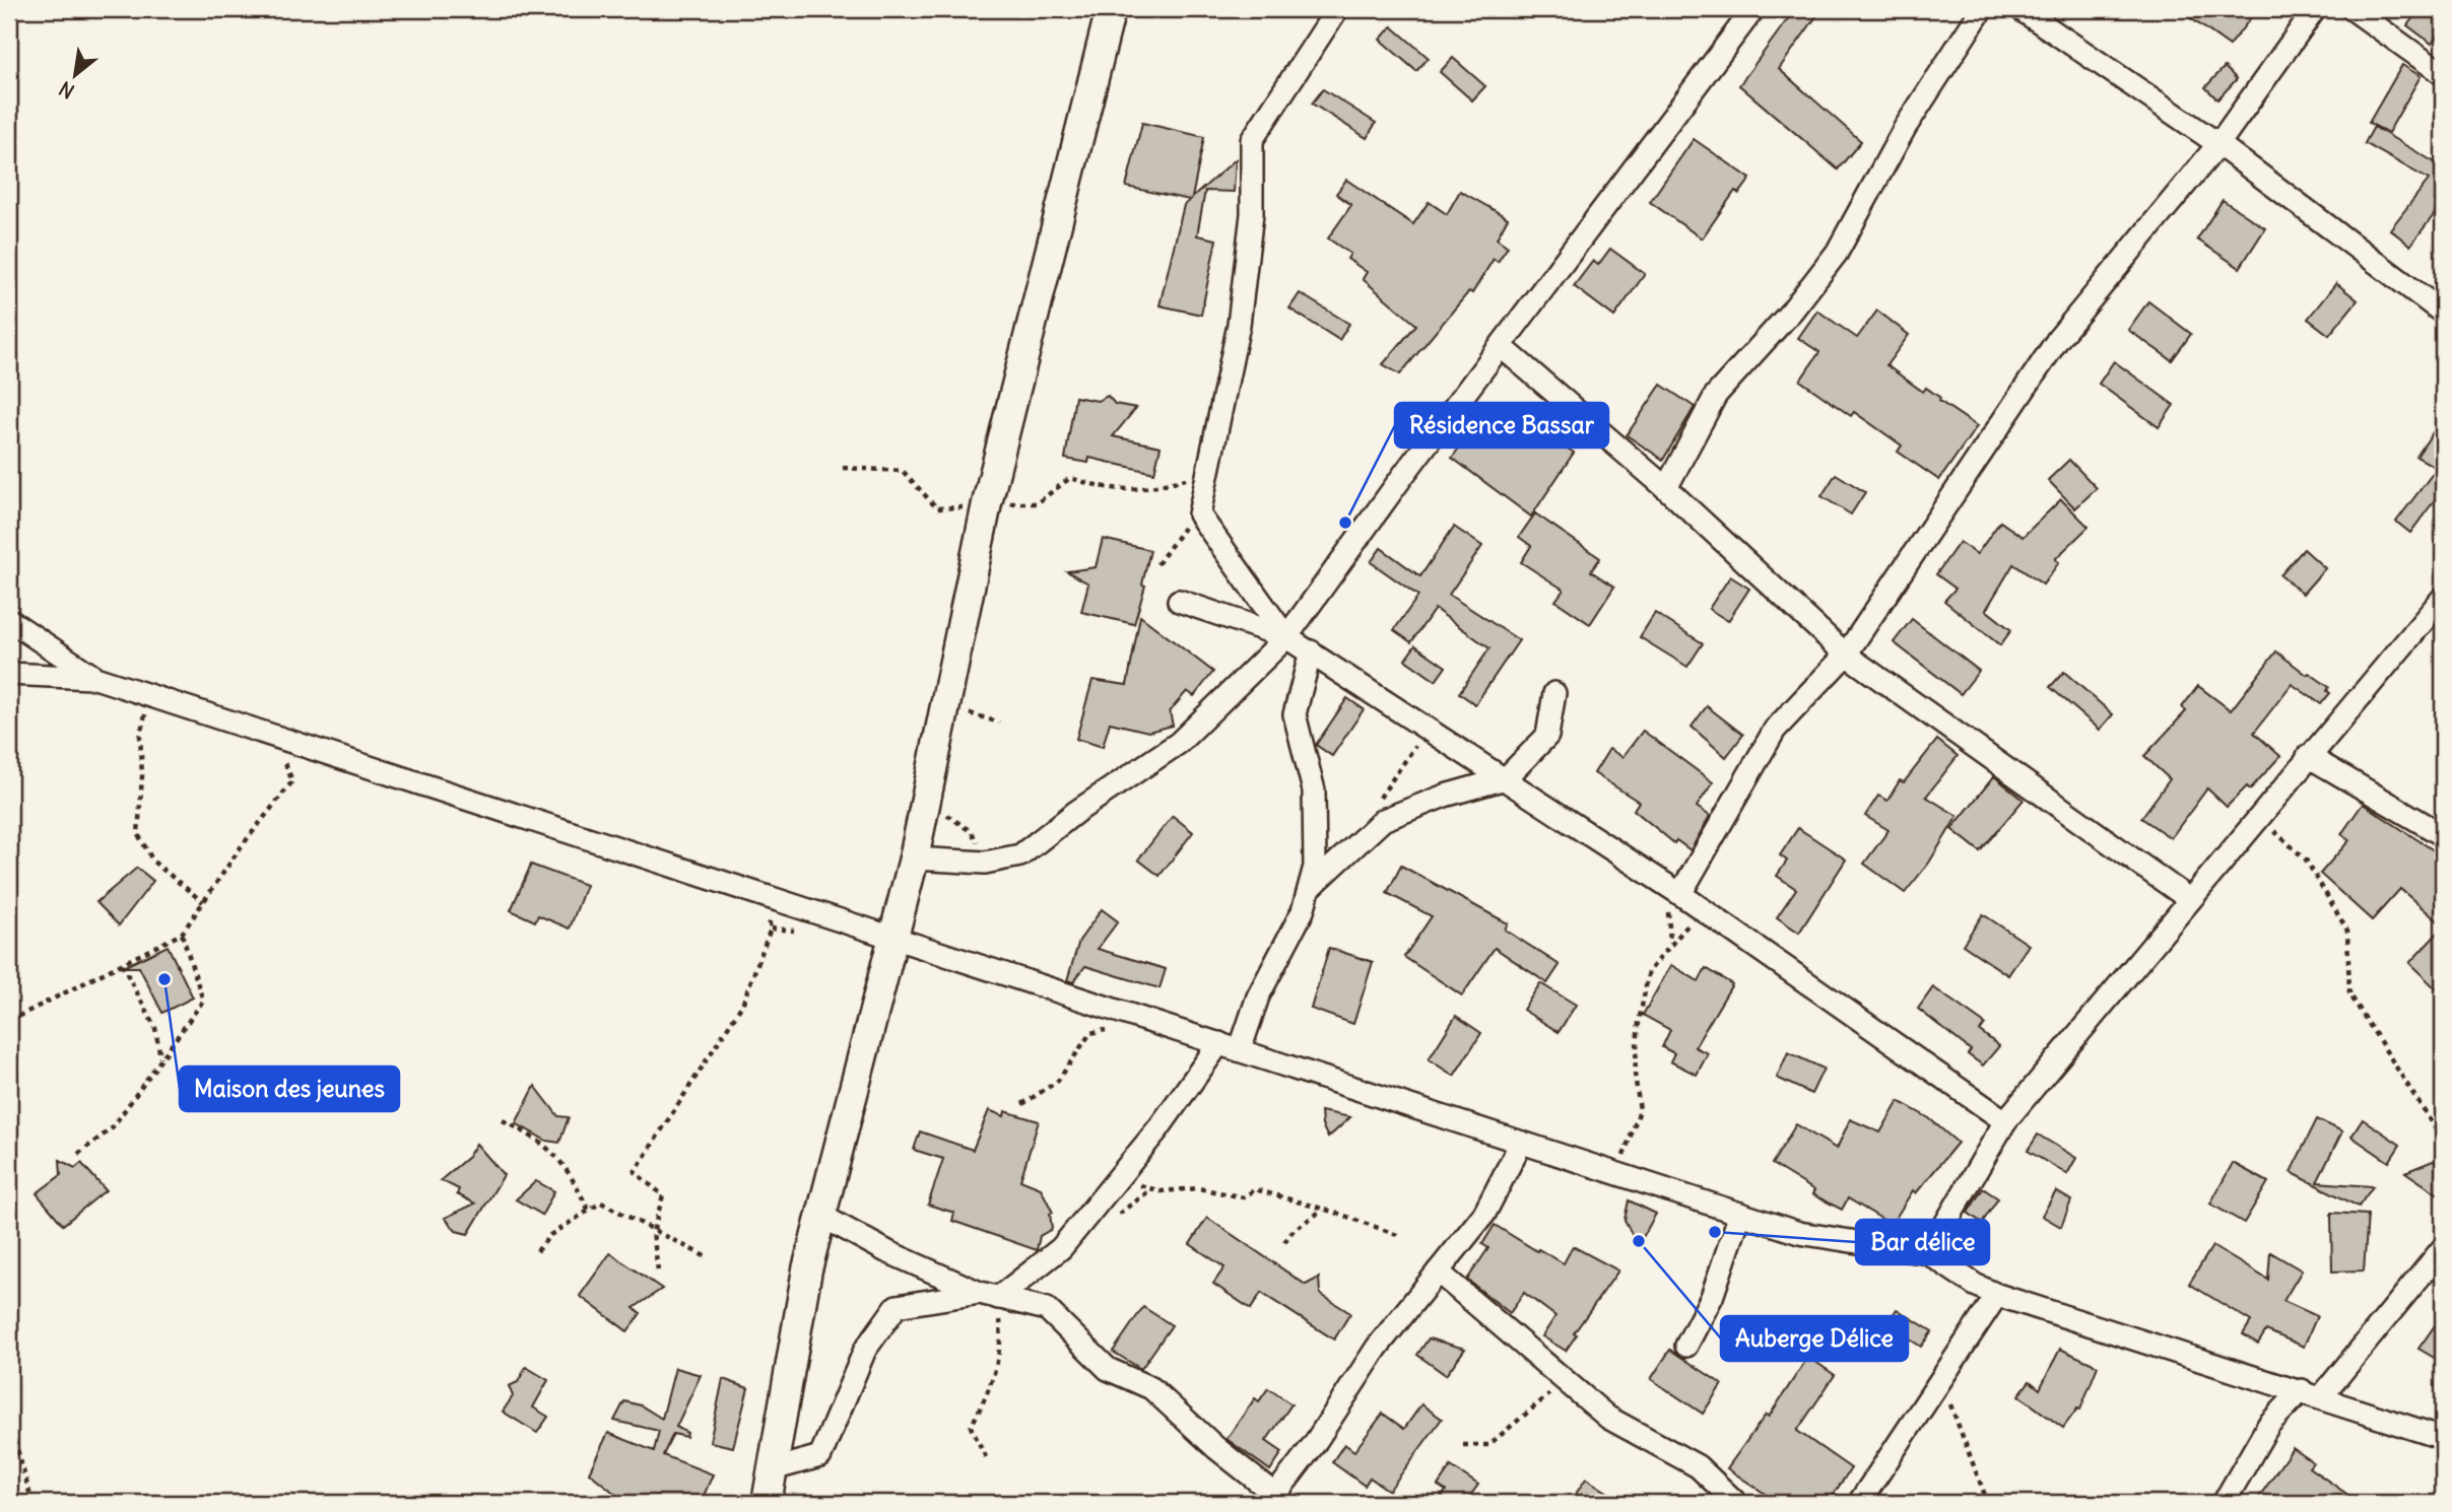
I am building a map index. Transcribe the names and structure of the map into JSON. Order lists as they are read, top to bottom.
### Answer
{
  "places": [
    "Résidence Bassar",
    "Maison des jeunes",
    "Bar délice",
    "Auberge Délice"
  ],
  "north": "bottom left"
}
